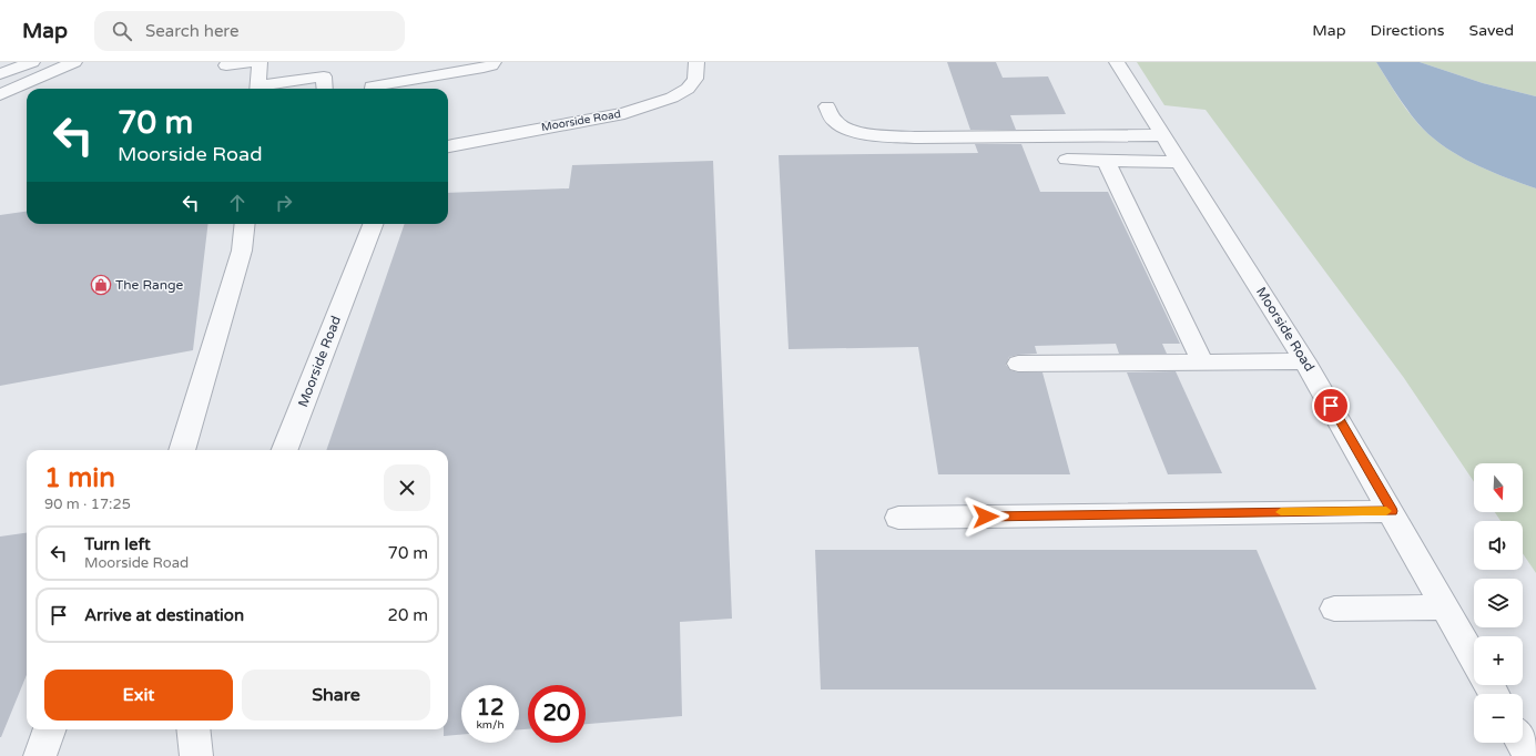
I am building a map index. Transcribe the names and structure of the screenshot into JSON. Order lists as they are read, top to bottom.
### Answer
{
  "streets": {
    "street": ["Moorside Road"]
  },
  "places": {
    "shop": ["The Range"]
  },
  "north": "bottom",
  "page": {
    "header": "Map",
    "search": "Search here",
    "nav": ["Map", "Directions", "Saved"],
    "turn": ["70 m", "Moorside Road"],
    "heading": ["1 min", "90 m · 17:25"],
    "map_buttons": ["+", "−"],
    "list": [
      {
        "name": "Turn left",
        "note": "Moorside Road",
        "value": "70 m"
      },
      {
        "name": "Arrive at destination",
        "value": "20 m"
      }
    ],
    "buttons": ["Exit", "Share"],
    "speed": "12 km/h",
    "limit": "20"
  }
}
